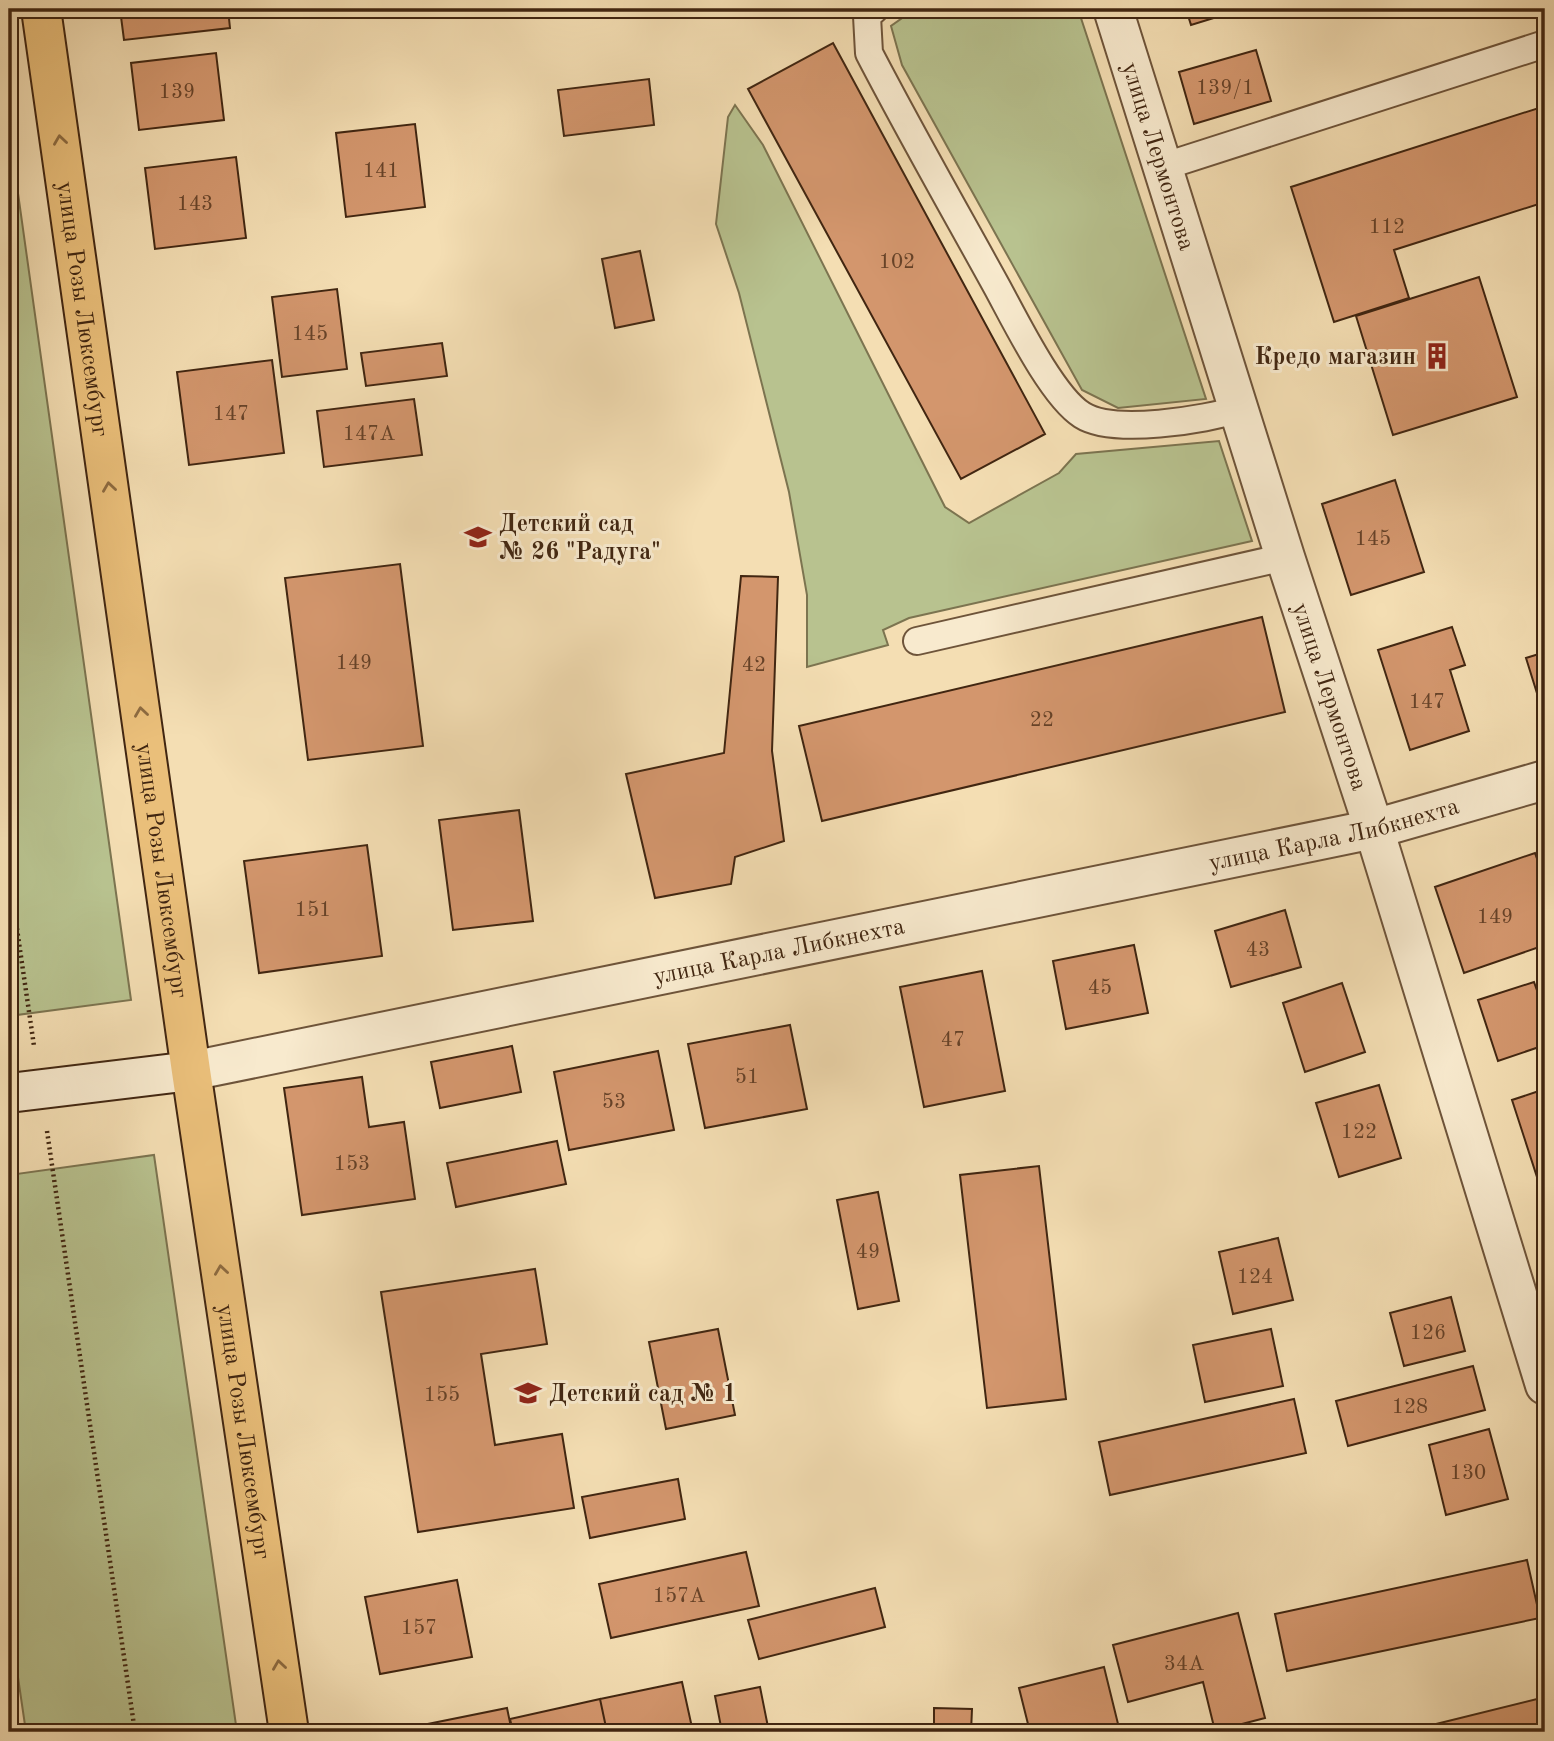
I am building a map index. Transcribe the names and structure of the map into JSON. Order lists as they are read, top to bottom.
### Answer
{
  "streets": {
    "main road": ["улица Розы Люксембург"],
    "street": ["улица Лермонтова", "улица Карла Либкнехта"]
  },
  "crossings": [
    ["улица Лермонтова", "улица Карла Либкнехта"],
    ["улица Розы Люксембург", "улица Карла Либкнехта"]
  ],
  "one_way": ["улица Розы Люксембург"],
  "places": {
    "building": ["Кредо магазин"],
    "school or university": ["Детский сад № 26 \"Радуга\"", "Детский сад № 1"]
  },
  "house_numbers": [
    "139/1",
    "139",
    "141",
    "143",
    "112",
    "102",
    "145",
    "147",
    "147А",
    "145",
    "149",
    "42",
    "147",
    "22",
    "151",
    "149",
    "43",
    "45",
    "47",
    "51",
    "53",
    "122",
    "153",
    "49",
    "124",
    "126",
    "155",
    "128",
    "130",
    "157А",
    "157",
    "34А"
  ]
}
